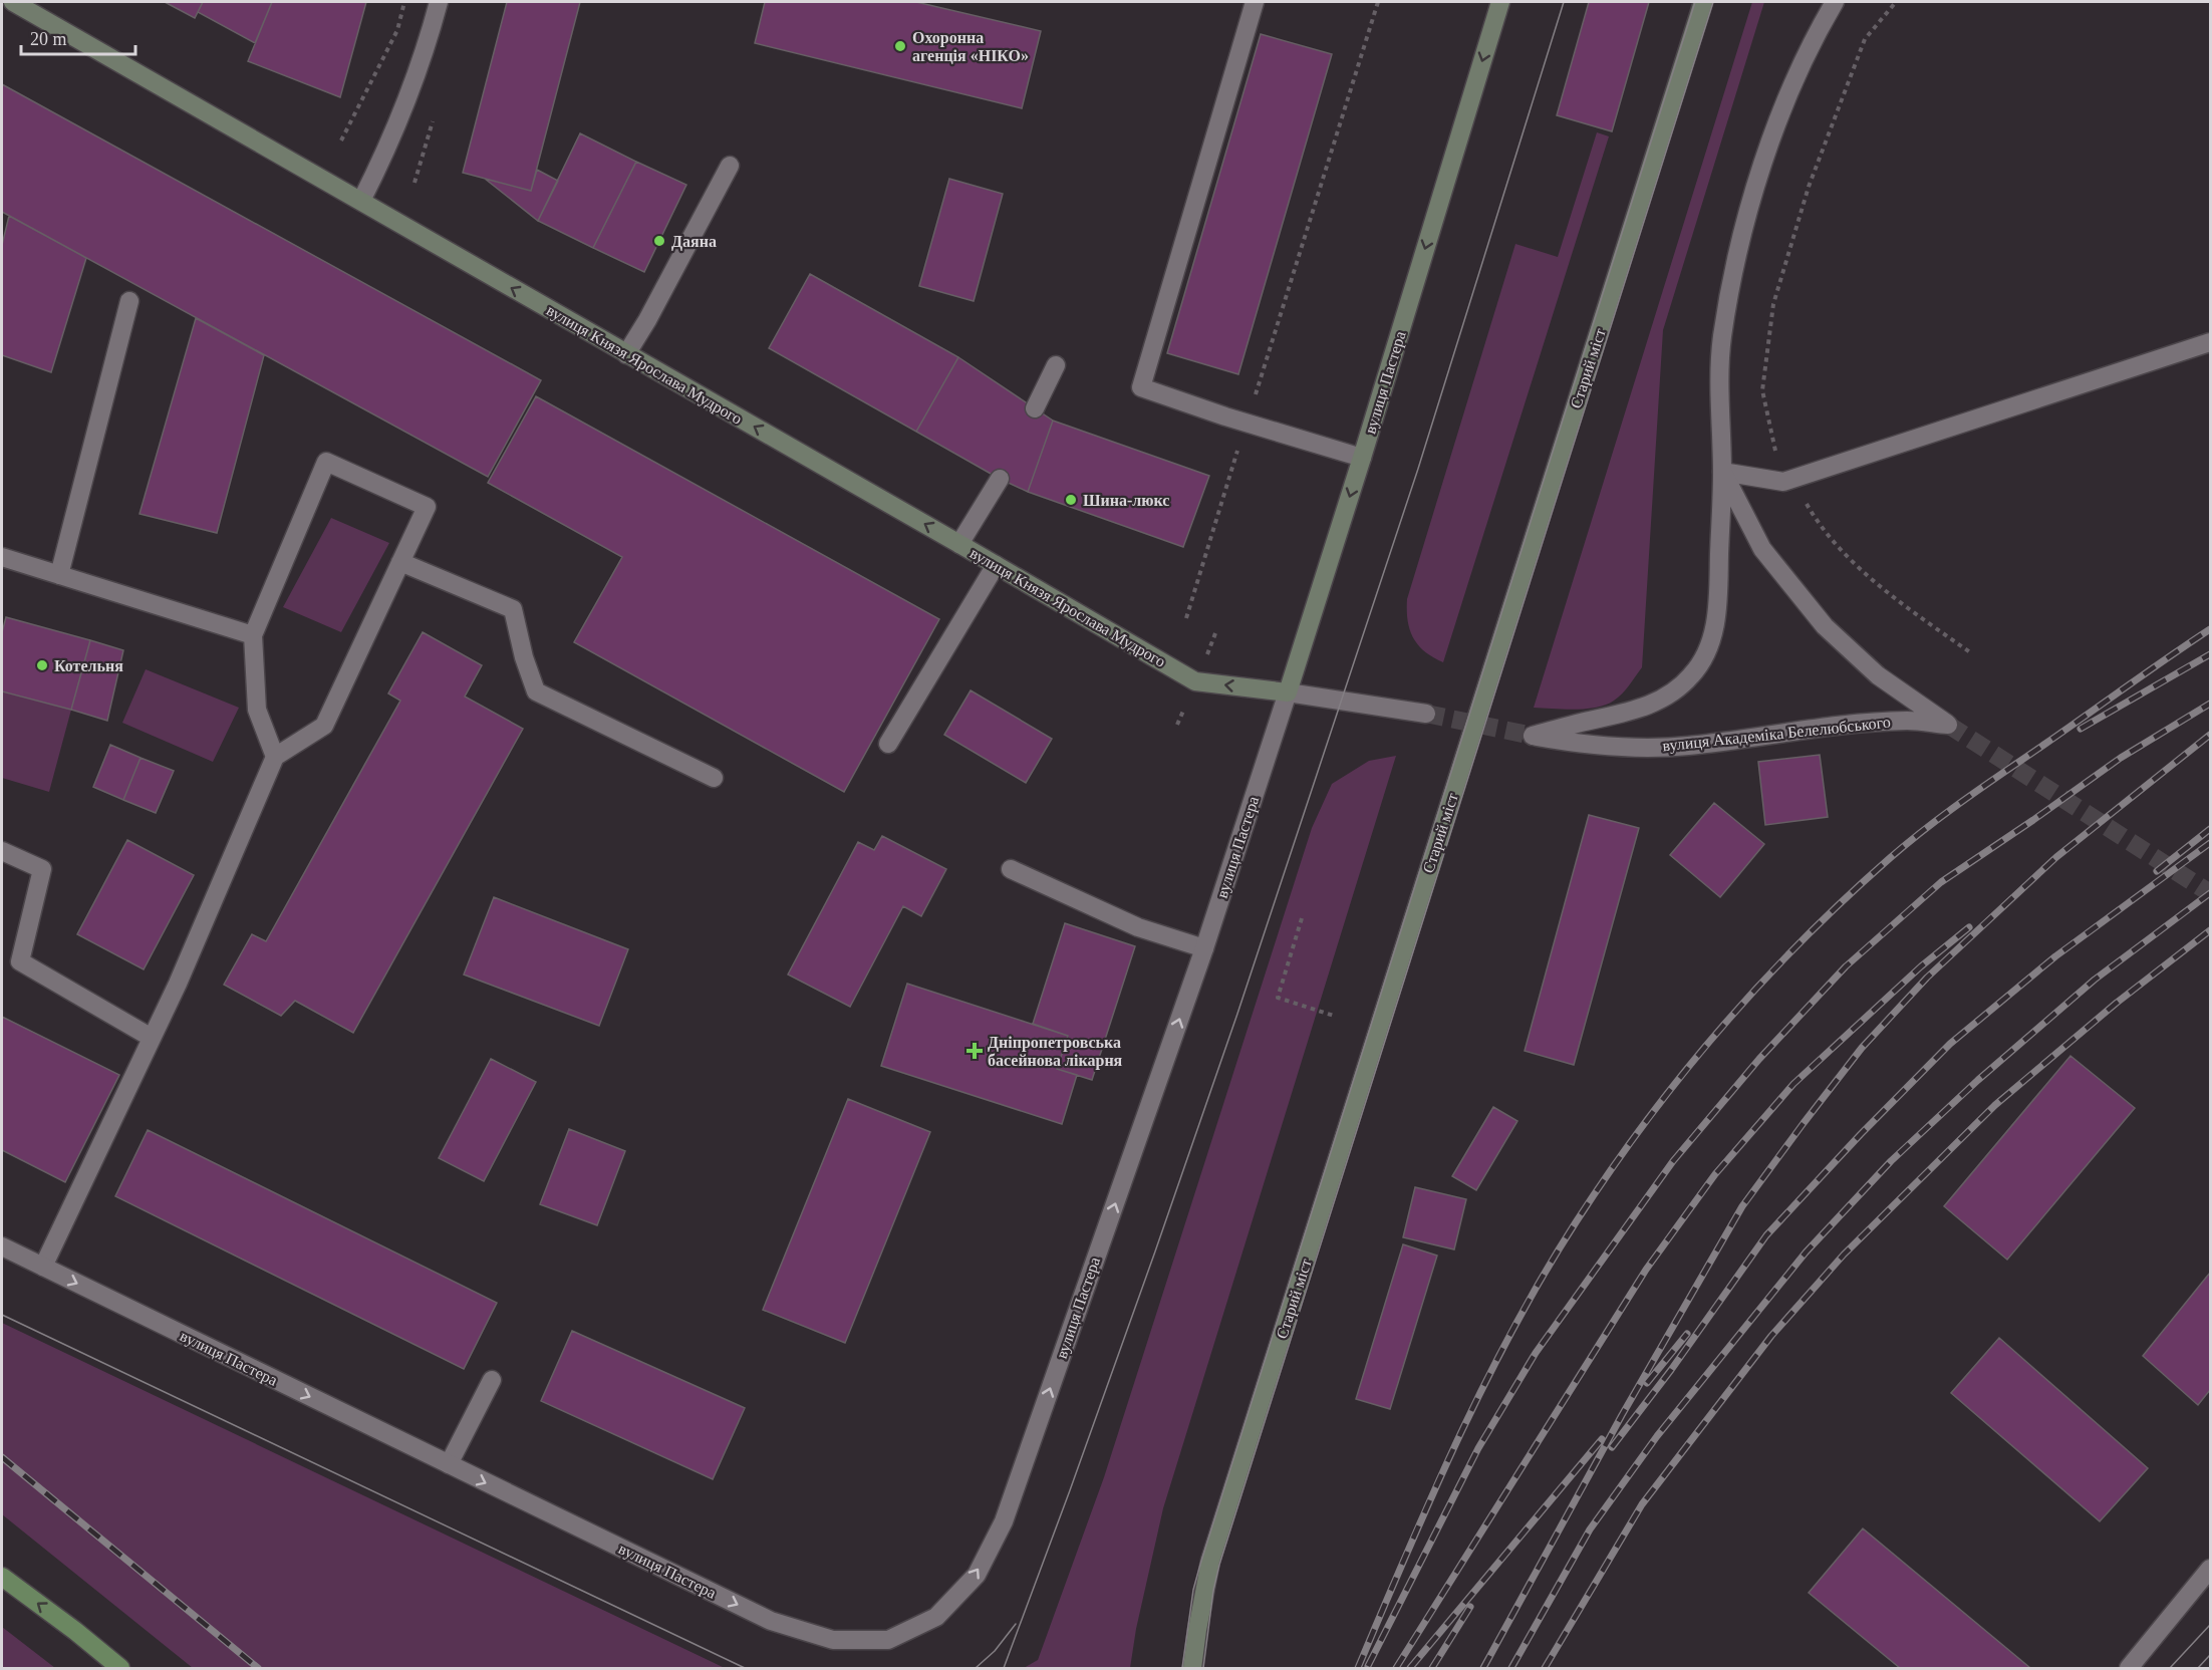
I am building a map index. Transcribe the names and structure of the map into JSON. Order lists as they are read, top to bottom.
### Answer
{
  "streets": {
    "main road": ["вулиця Князя Ярослава Мудрого", "Старий міст", "вулиця Пастера"],
    "street": ["вулиця Академіка Белелюбського"]
  },
  "crossings": [
    ["вулиця Князя Ярослава Мудрого", "вулиця Пастера"]
  ],
  "one_way": ["вулиця Князя Ярослава Мудрого"],
  "places": {
    "other": [
      "Охоронна агенція «НІКО»",
      "Даяна",
      "Шина-люкс",
      "Котельня"
    ],
    "health": ["Дніпропетровська басейнова лікарня"]
  },
  "scale_bar": "20 m"
}
